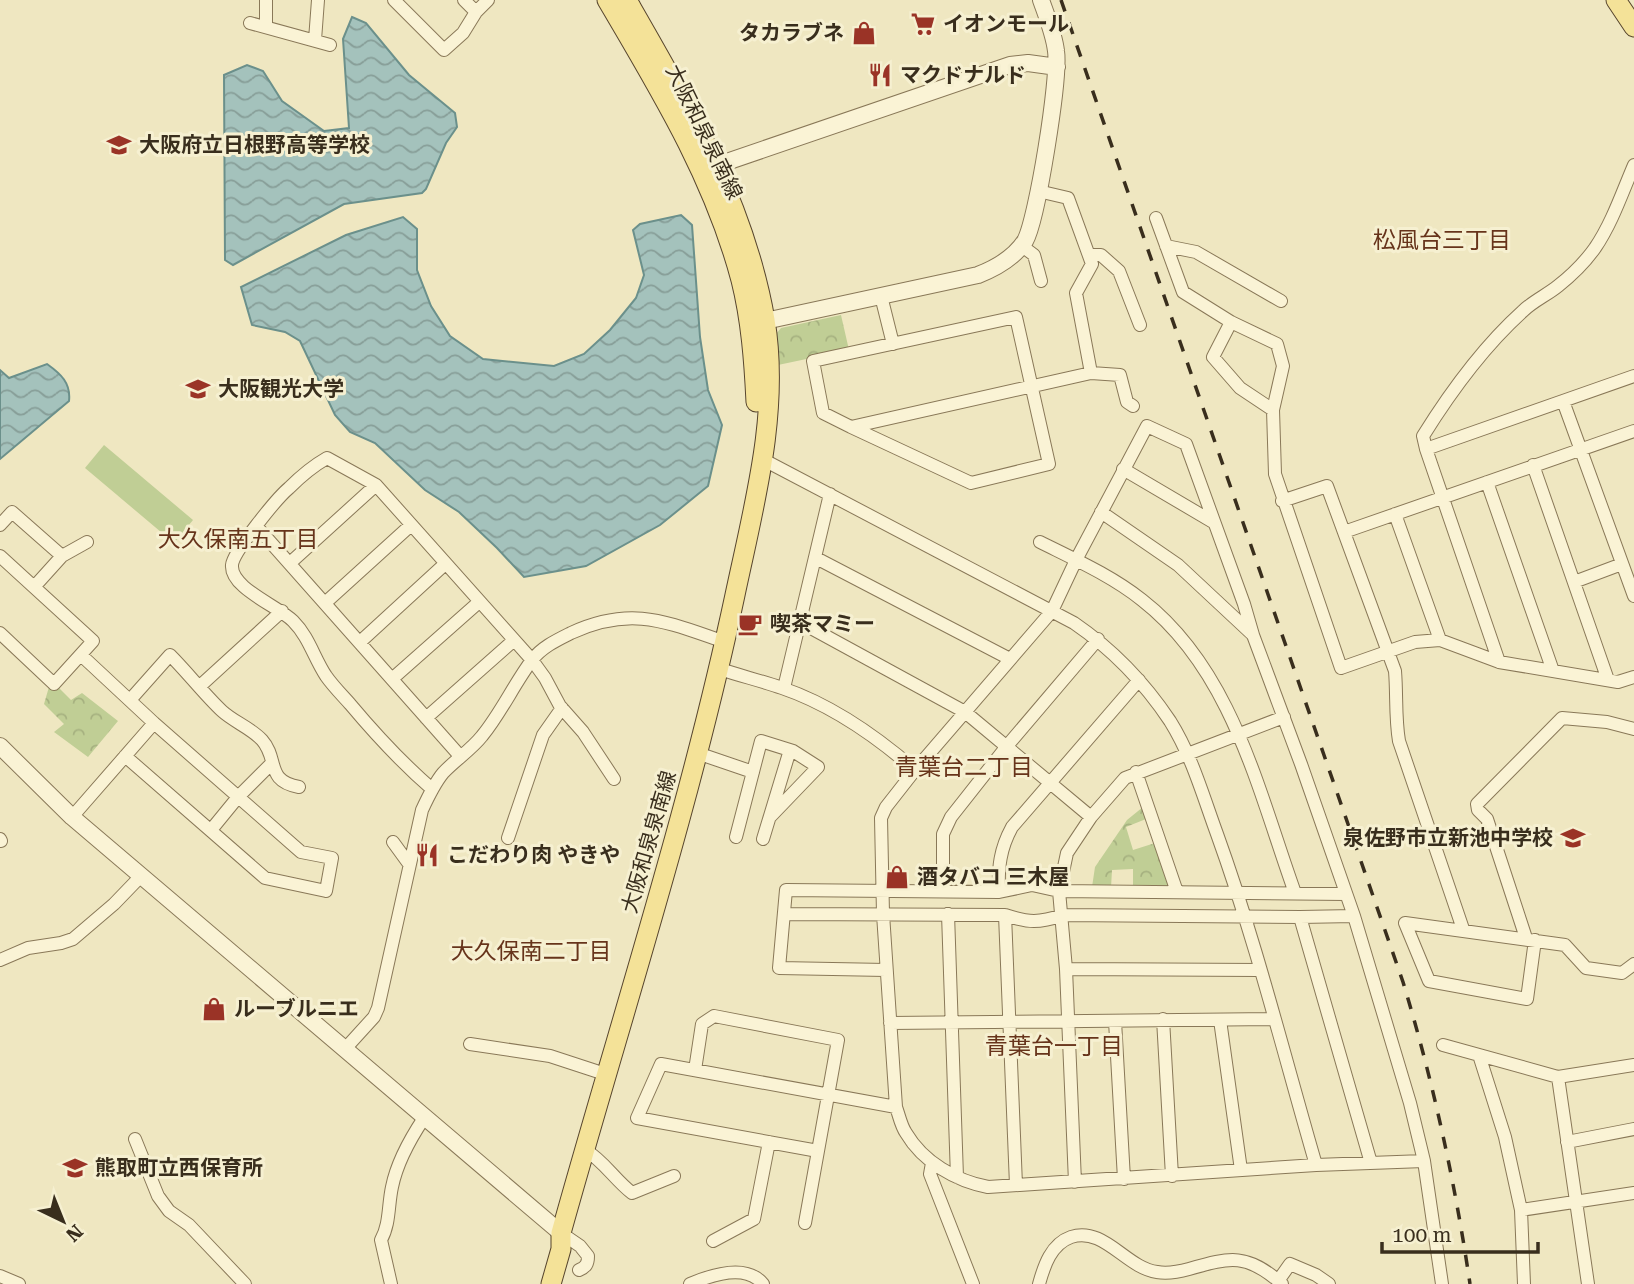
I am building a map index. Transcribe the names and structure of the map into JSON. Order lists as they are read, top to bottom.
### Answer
{
  "streets": {
    "main road": ["大阪和泉泉南線"]
  },
  "districts": [
    "松風台三丁目",
    "大久保南五丁目",
    "青葉台二丁目",
    "大久保南二丁目",
    "青葉台一丁目"
  ],
  "places": {
    "supermarket": ["イオンモール"],
    "shop": ["タカラブネ", "酒タバコ 三木屋", "ルーブルニエ"],
    "restaurant": ["マクドナルド", "こだわり肉 やきや"],
    "school or university": [
      "大阪府立日根野高等学校",
      "大阪観光大学",
      "泉佐野市立新池中学校",
      "熊取町立西保育所"
    ],
    "cafe": ["喫茶マミー"]
  },
  "scale_bar": "100 m",
  "north": "bottom right"
}
